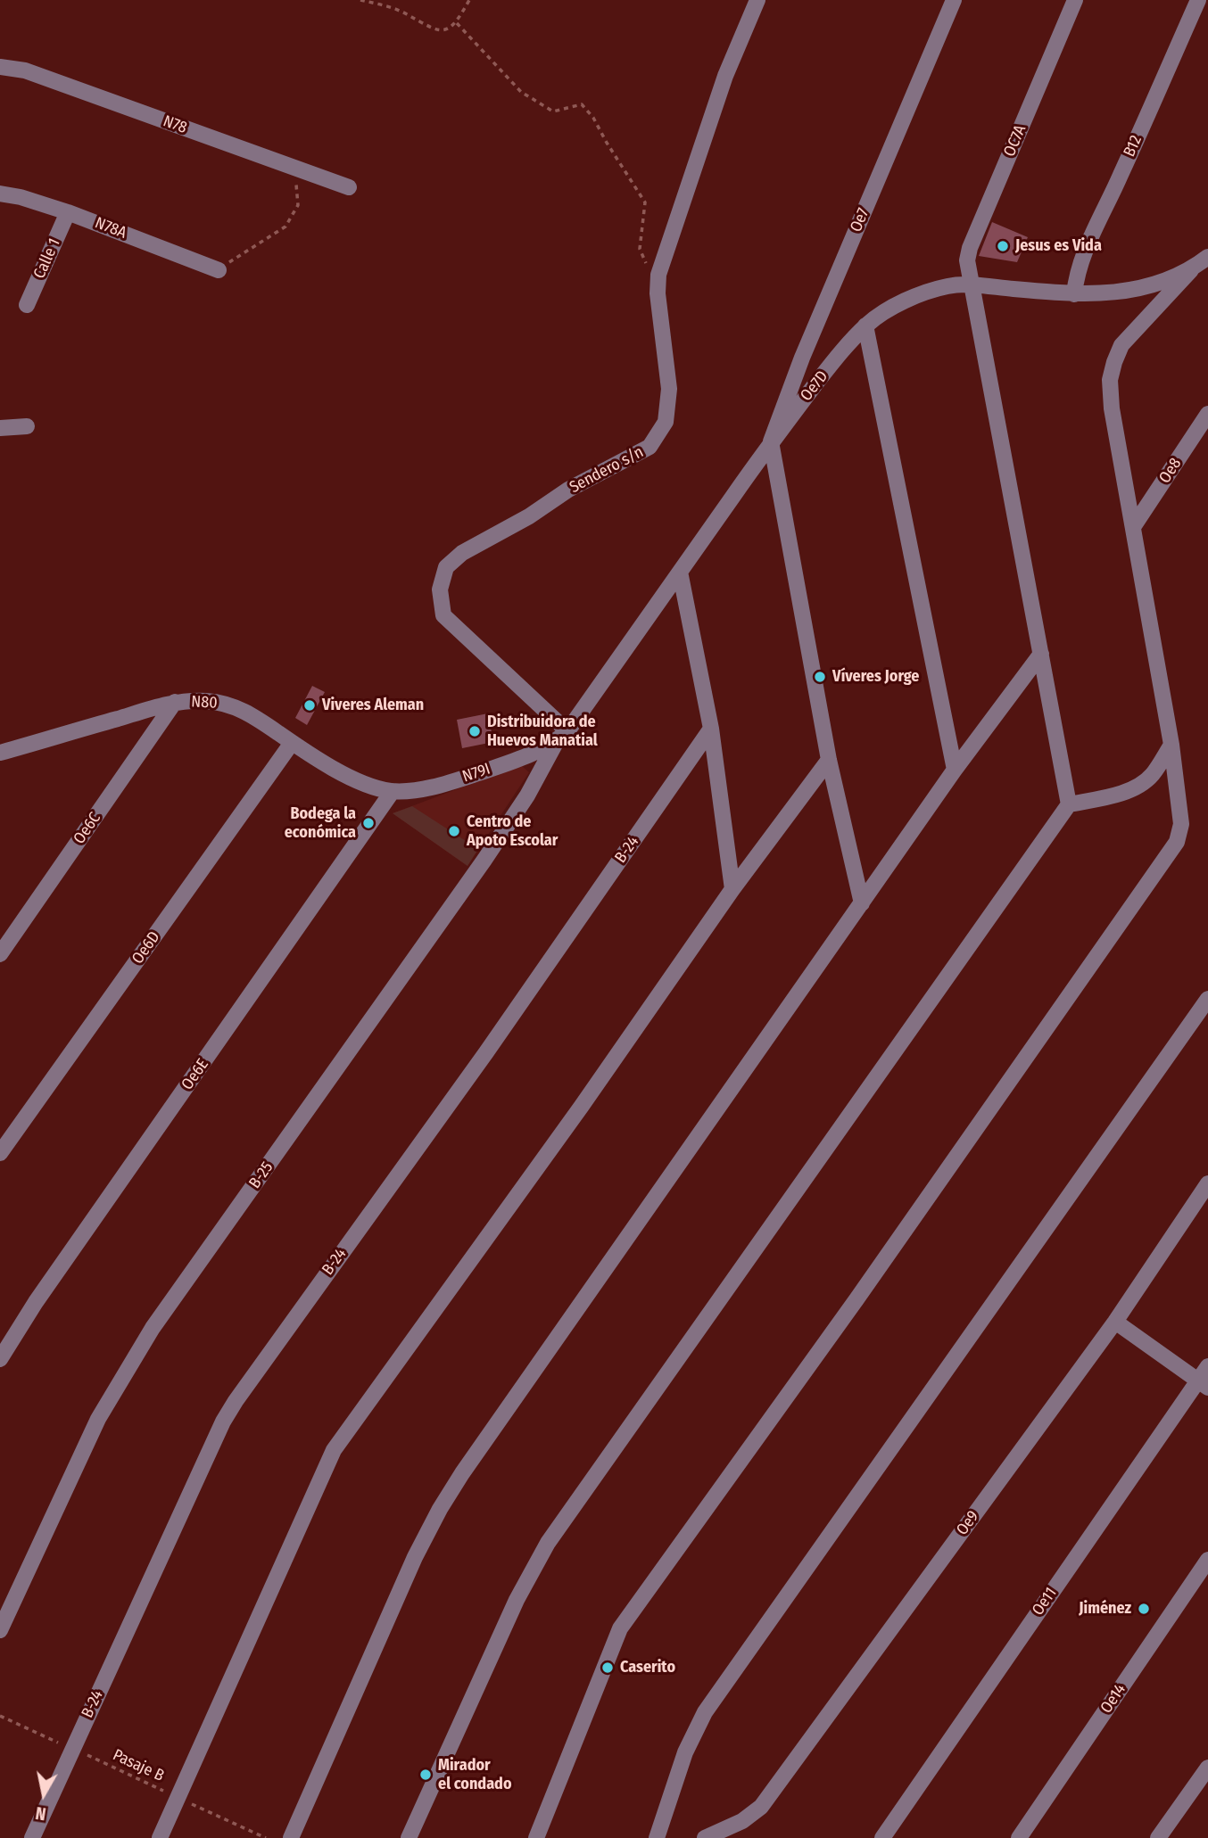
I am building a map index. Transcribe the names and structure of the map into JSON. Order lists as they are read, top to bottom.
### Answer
{
  "streets": {
    "street": [
      "N78",
      "OC7A",
      "B12",
      "Oe7",
      "N78A",
      "Calle 1",
      "Oe7D",
      "Sendero s/n",
      "Oe8",
      "N80",
      "N79I",
      "Oe6C",
      "B-24",
      "Oe6D",
      "Oe6E",
      "B-25",
      "Oe9",
      "Oe11",
      "Oe14"
    ],
    "path": ["Pasaje B"]
  },
  "crossings": [
    ["OC7A", "Oe7D"],
    ["B12", "Oe7D"],
    ["Oe7", "Oe7D"],
    ["N78A", "Calle 1"],
    ["Oe7D", "Sendero s/n"],
    ["Oe7D", "N79I"],
    ["Oe7D", "B-25"],
    ["Sendero s/n", "N79I"],
    ["Sendero s/n", "B-25"],
    ["N80", "N79I"],
    ["N80", "Oe6C"],
    ["N80", "Oe6D"],
    ["N80", "Oe6E"],
    ["N79I", "Oe6E"],
    ["N79I", "B-25"],
    ["B-24", "Pasaje B"]
  ],
  "places": [
    "Jesus es Vida",
    "Víveres Jorge",
    "Viveres Aleman",
    "Distribuidora de Huevos Manatial",
    "Bodega la económica",
    "Centro de Apoto Escolar",
    "Jiménez",
    "Caserito",
    "Mirador el condado"
  ],
  "north": "bottom"
}
